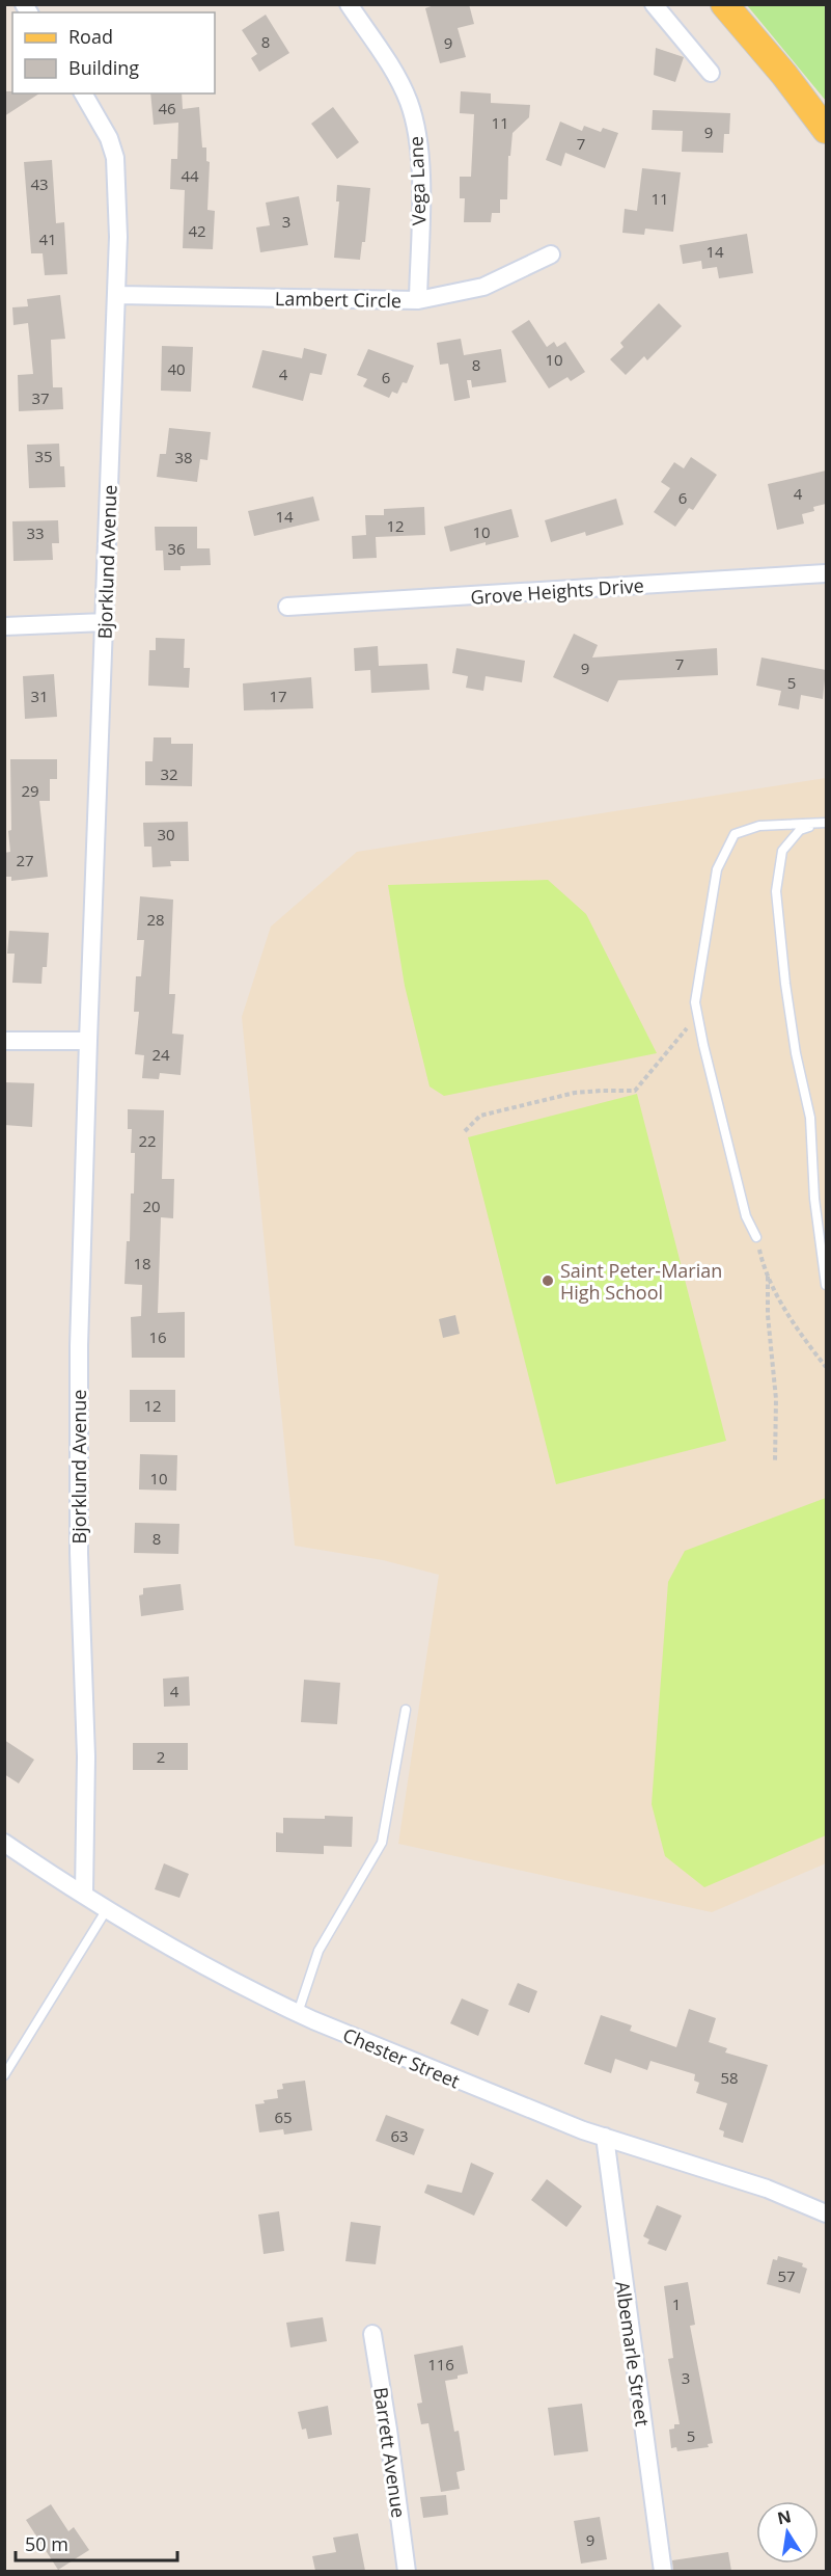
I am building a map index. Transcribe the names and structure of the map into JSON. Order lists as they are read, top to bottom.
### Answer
{
  "streets": {
    "street": [
      "Vega Lane",
      "Lambert Circle",
      "Bjorklund Avenue",
      "Grove Heights Drive",
      "Chester Street",
      "Albemarle Street",
      "Barrett Avenue"
    ]
  },
  "crossings": [
    ["Vega Lane", "Lambert Circle"],
    ["Lambert Circle", "Bjorklund Avenue"],
    ["Bjorklund Avenue", "Chester Street"],
    ["Chester Street", "Albemarle Street"]
  ],
  "places": ["Saint Peter-Marian High School"],
  "house_numbers": [
    "8",
    "9",
    "46",
    "11",
    "9",
    "7",
    "44",
    "43",
    "11",
    "3",
    "42",
    "41",
    "14",
    "10",
    "8",
    "40",
    "4",
    "6",
    "37",
    "35",
    "38",
    "4",
    "6",
    "14",
    "12",
    "10",
    "33",
    "36",
    "7",
    "9",
    "5",
    "31",
    "17",
    "32",
    "29",
    "30",
    "27",
    "28",
    "24",
    "22",
    "20",
    "18",
    "16",
    "12",
    "10",
    "8",
    "4",
    "2",
    "58",
    "65",
    "63",
    "57",
    "1",
    "116",
    "3",
    "5",
    "9"
  ],
  "legend": ["Road", "Building"],
  "scale_bar": "50 m",
  "north": "top"
}
